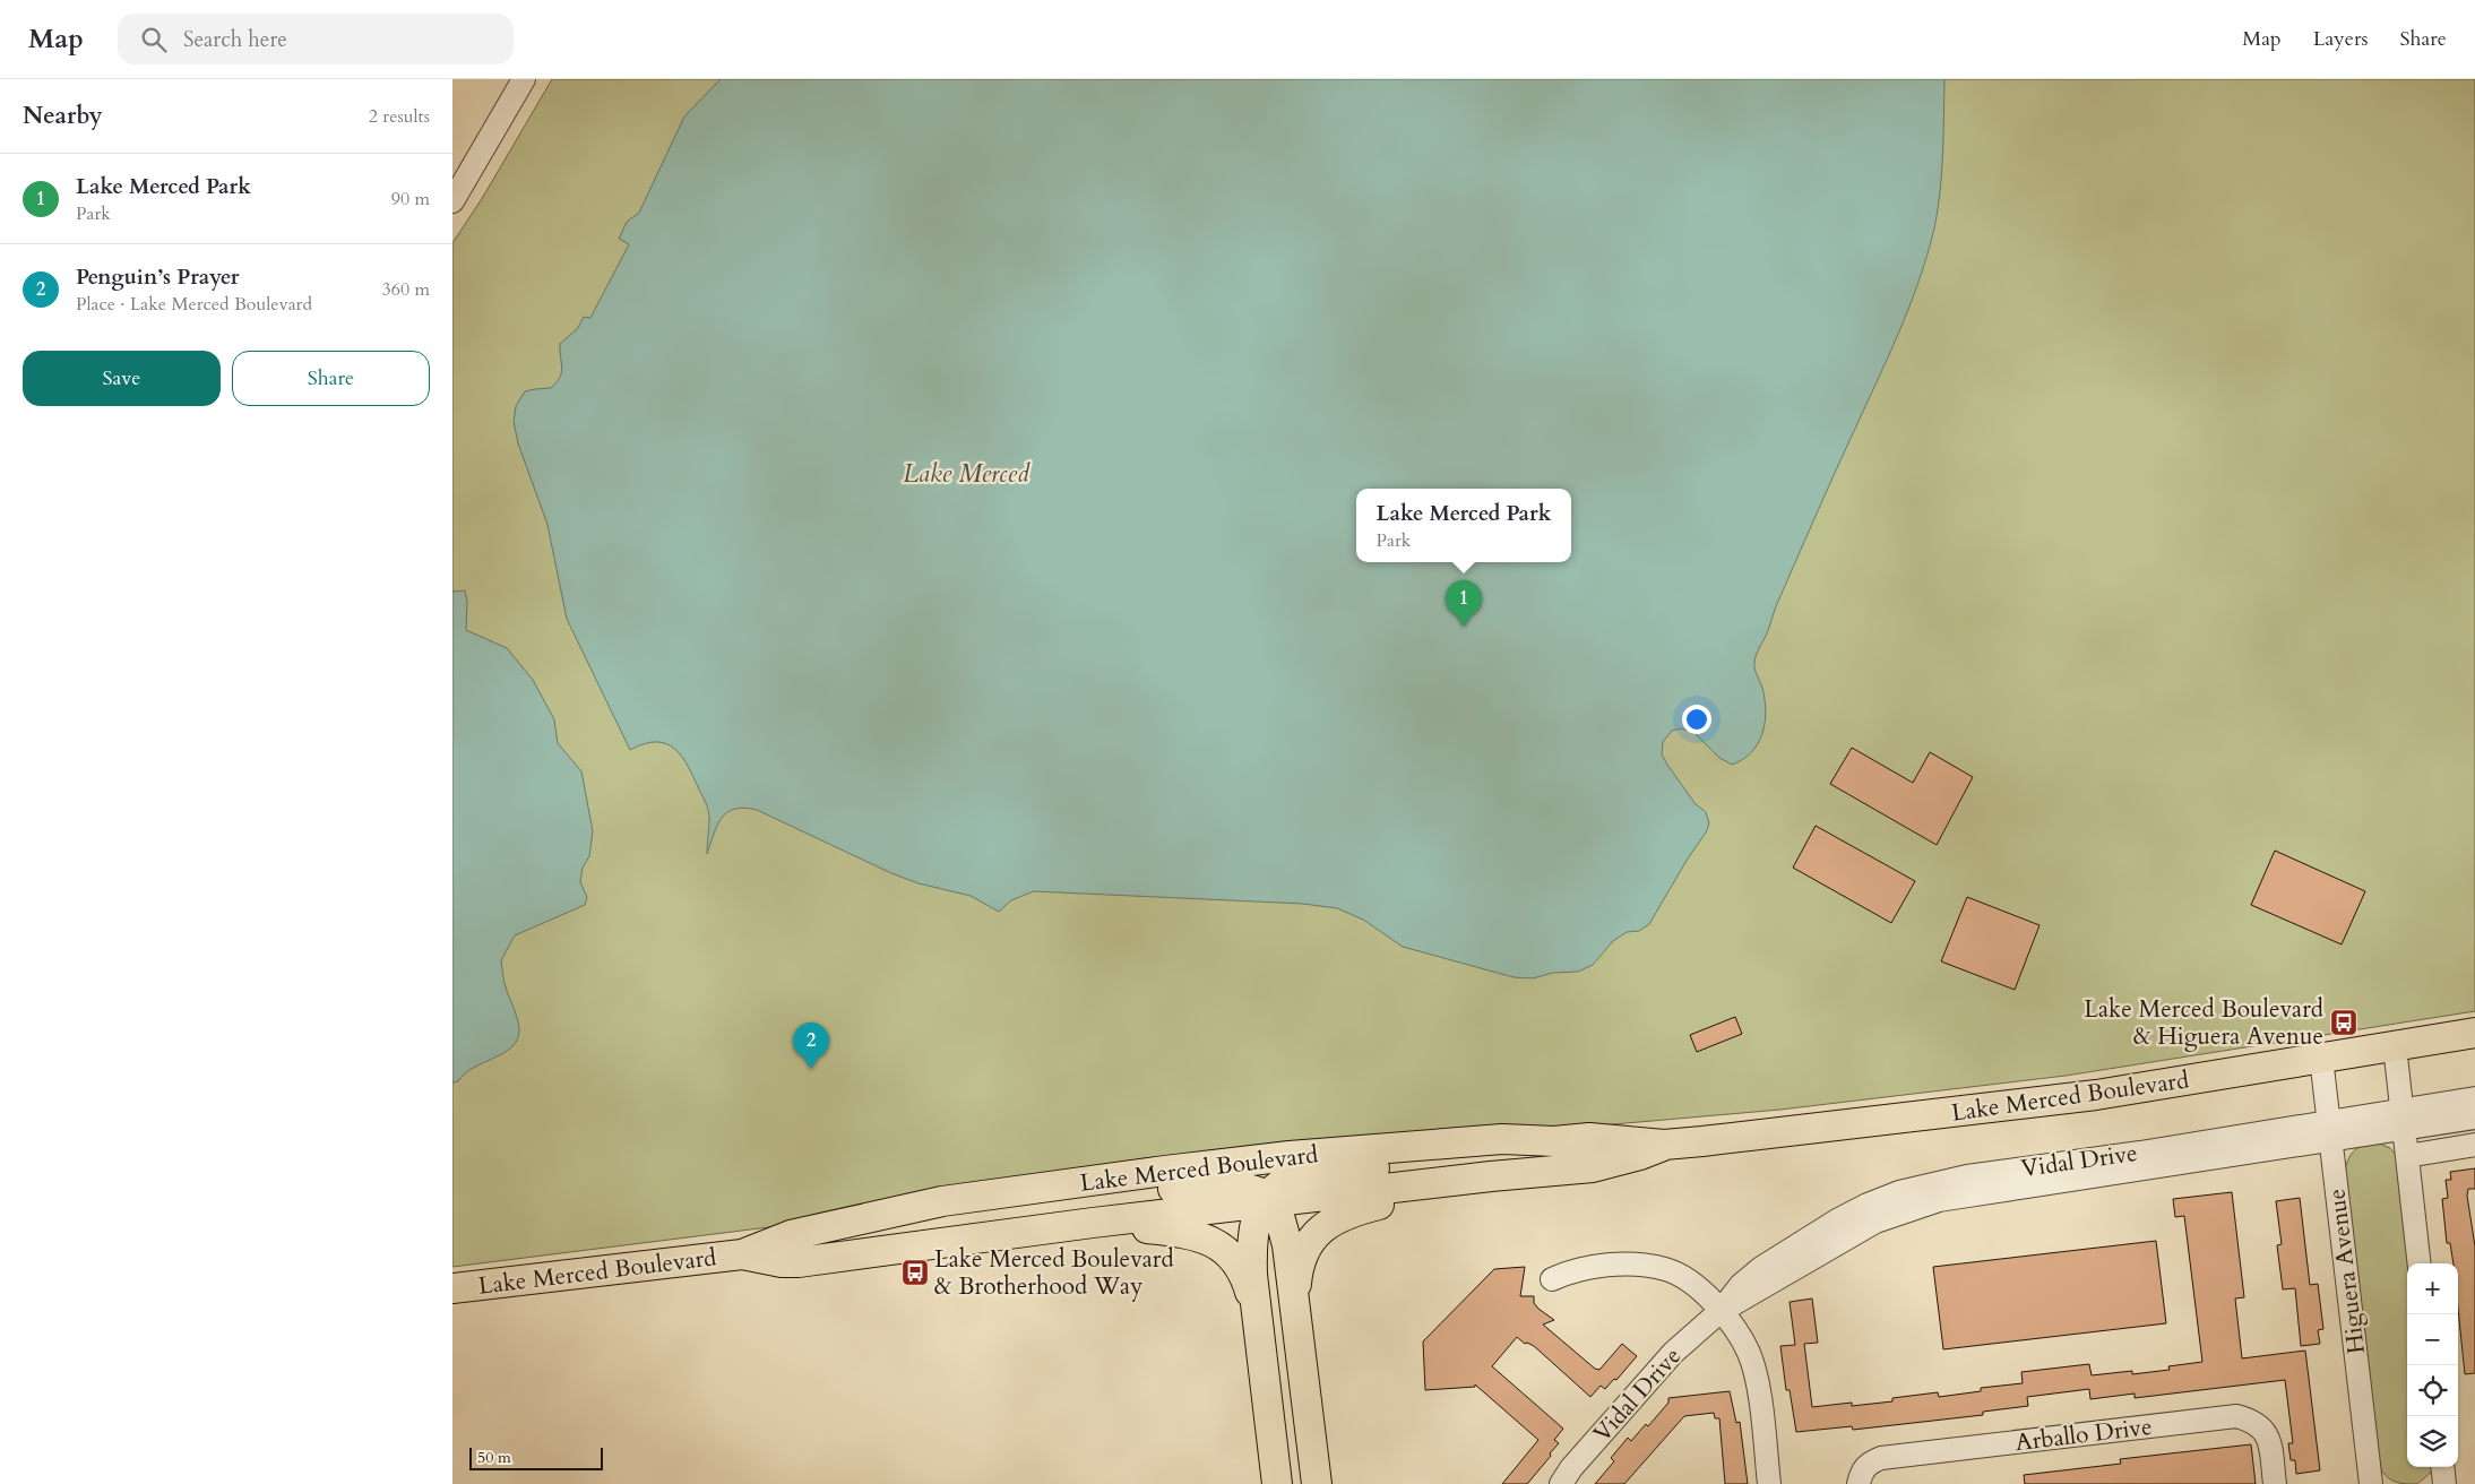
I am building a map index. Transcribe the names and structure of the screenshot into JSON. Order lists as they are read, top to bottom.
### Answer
{
  "streets": {
    "main road": ["Lake Merced Boulevard"],
    "street": ["Vidal Drive", "Higuera Avenue", "Arballo Drive"]
  },
  "crossings": [
    ["Lake Merced Boulevard", "Higuera Avenue"],
    ["Vidal Drive", "Higuera Avenue"]
  ],
  "water": ["Lake Merced"],
  "places": {
    "bus stop": ["Lake Merced Boulevard & Higuera Avenue", "Lake Merced Boulevard & Brotherhood Way"]
  },
  "scale_bar": "50 m",
  "page": {
    "header": "Map",
    "search": "Search here",
    "nav": ["Map", "Layers", "Share"],
    "heading": ["Nearby", "2 results"],
    "list": [
      {
        "mark": "1",
        "name": "Lake Merced Park",
        "note": "Park",
        "value": "90 m"
      },
      {
        "mark": "2",
        "name": "Penguin’s Prayer",
        "note": "Place · Lake Merced Boulevard",
        "value": "360 m"
      }
    ],
    "buttons": ["Save", "Share"],
    "popup": ["Lake Merced Park", "Park"],
    "pins": ["1", "2"],
    "map_buttons": ["+", "−"],
    "scale": "50 m"
  }
}
